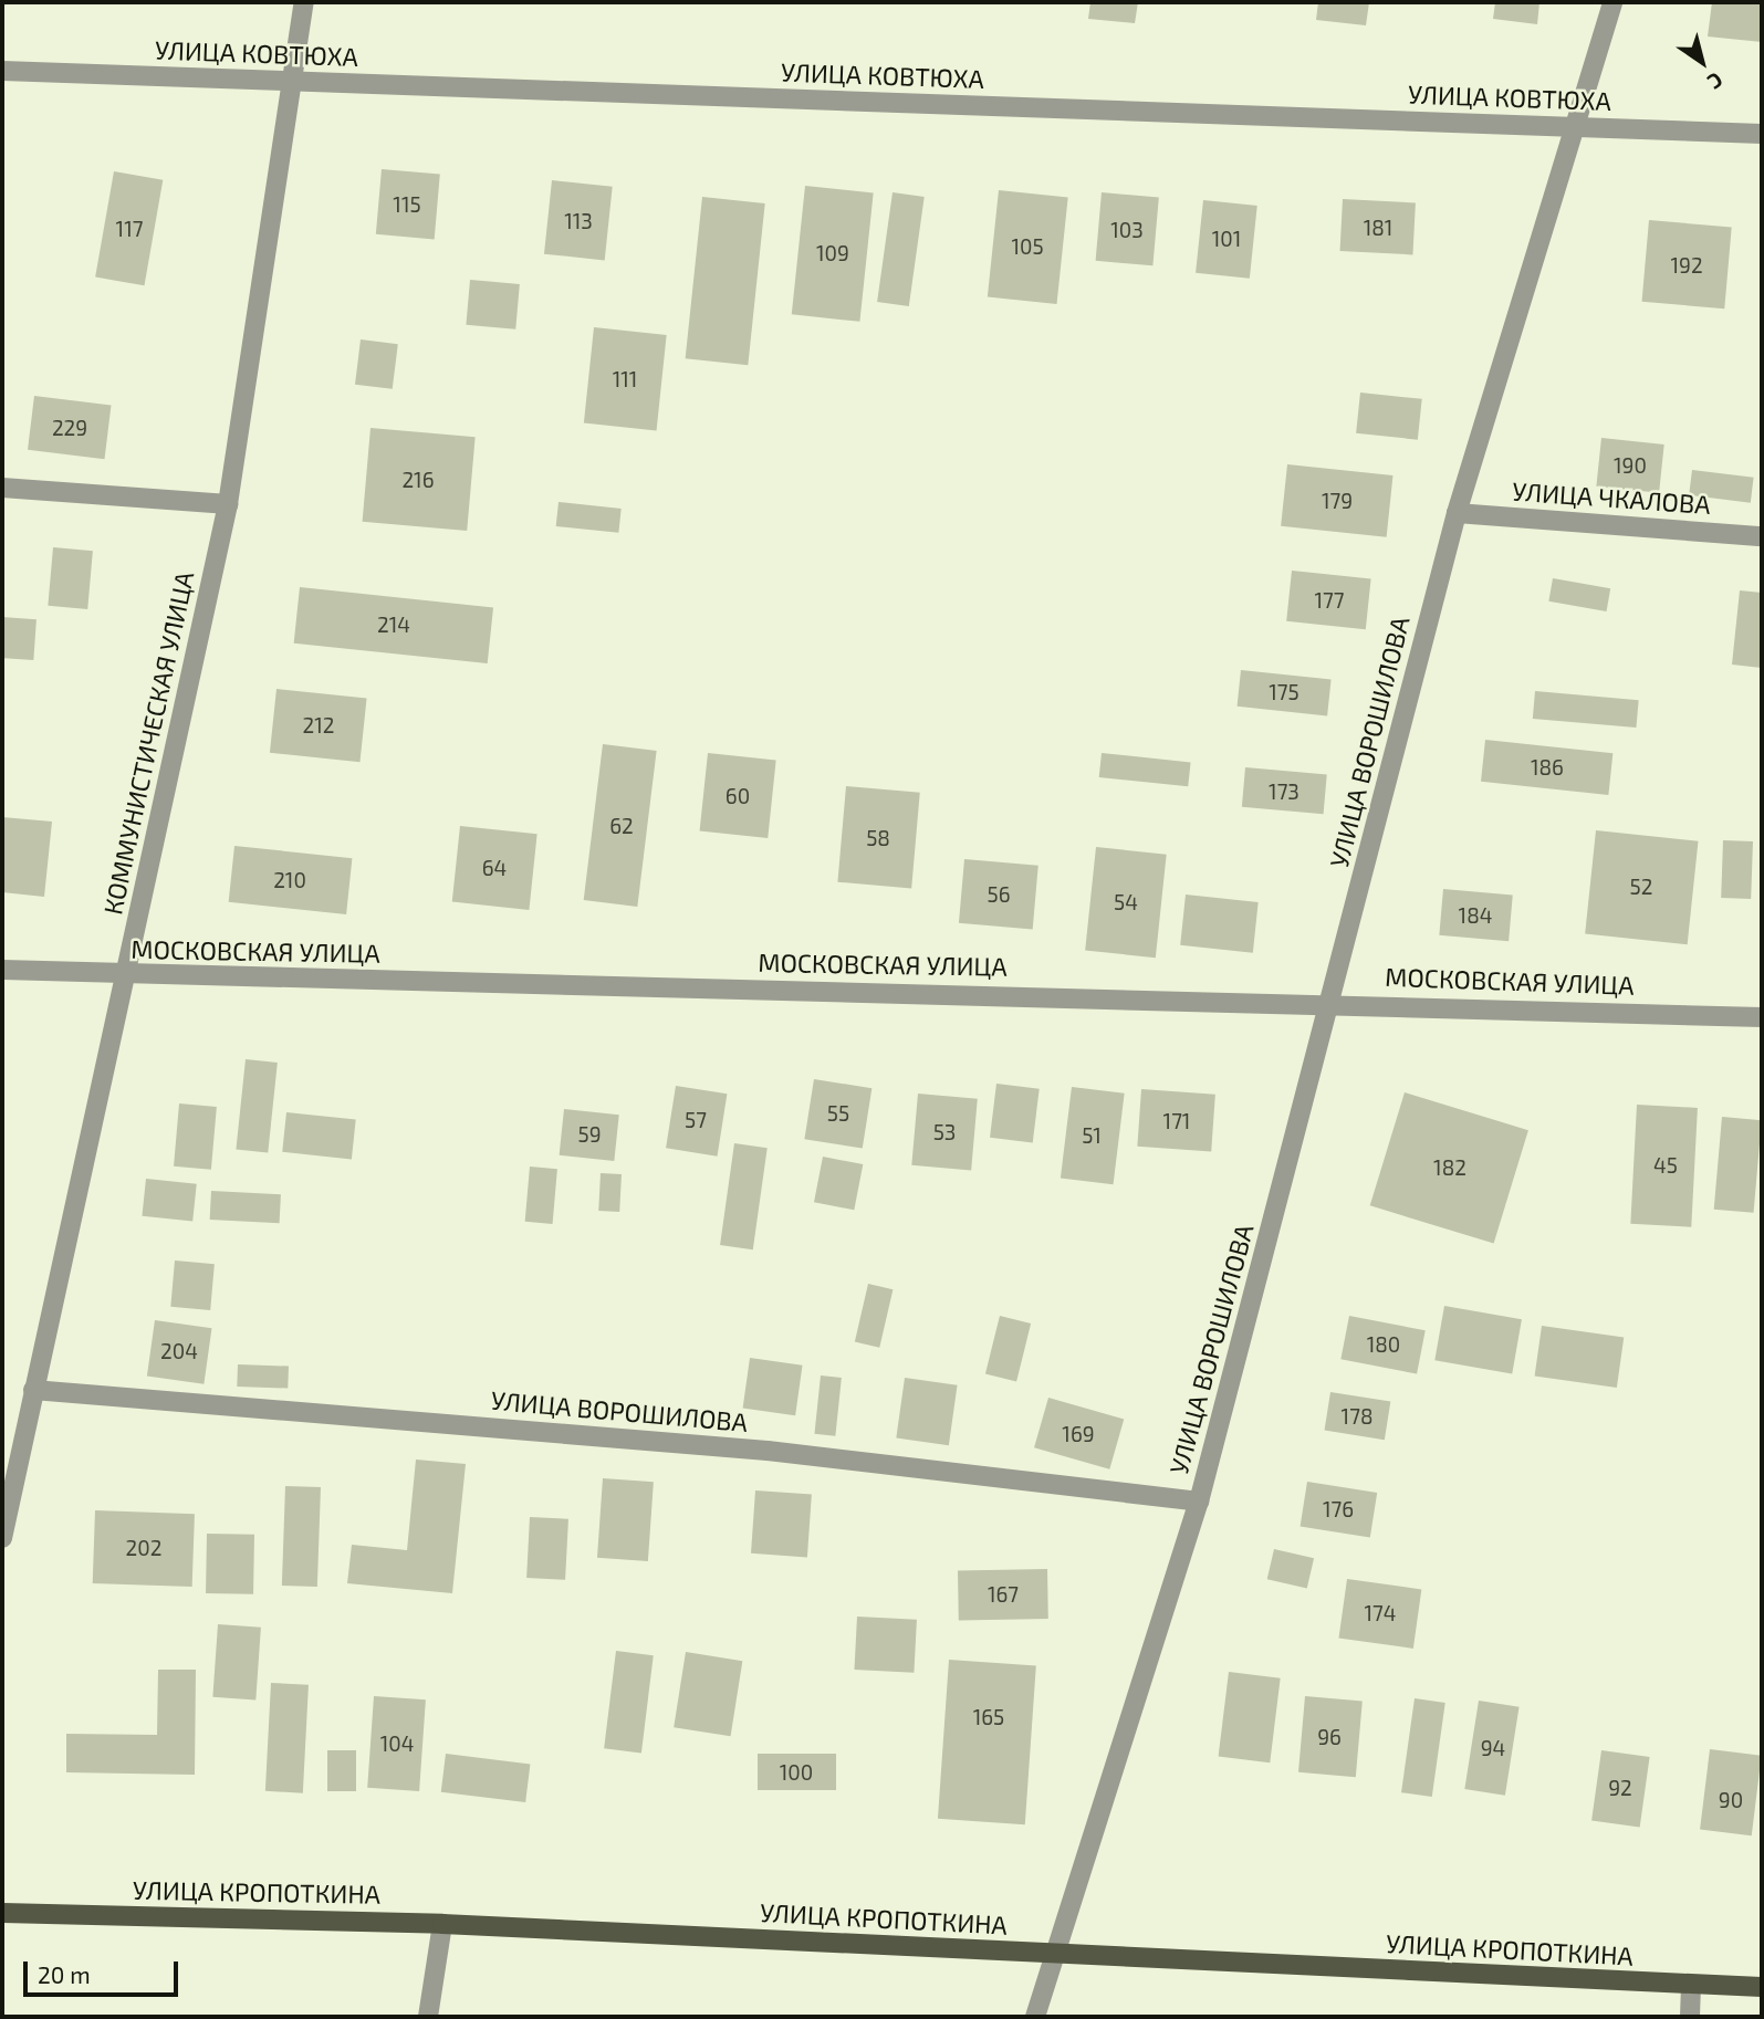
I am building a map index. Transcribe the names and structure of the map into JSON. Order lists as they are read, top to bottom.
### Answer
{
  "streets": {
    "main road": ["УЛИЦА КРОПОТКИНА"],
    "street": [
      "УЛИЦА КОВТЮХА",
      "УЛИЦА ЧКАЛОВА",
      "УЛИЦА ВОРОШИЛОВА",
      "КОММУНИСТИЧЕСКАЯ УЛИЦА",
      "МОСКОВСКАЯ УЛИЦА"
    ]
  },
  "crossings": [
    ["УЛИЦА КОВТЮХА", "УЛИЦА ВОРОШИЛОВА"],
    ["УЛИЦА КОВТЮХА", "КОММУНИСТИЧЕСКАЯ УЛИЦА"],
    ["УЛИЦА ЧКАЛОВА", "УЛИЦА ВОРОШИЛОВА"],
    ["УЛИЦА ВОРОШИЛОВА", "КОММУНИСТИЧЕСКАЯ УЛИЦА"],
    ["УЛИЦА ВОРОШИЛОВА", "МОСКОВСКАЯ УЛИЦА"],
    ["УЛИЦА ВОРОШИЛОВА", "УЛИЦА КРОПОТКИНА"],
    ["КОММУНИСТИЧЕСКАЯ УЛИЦА", "МОСКОВСКАЯ УЛИЦА"]
  ],
  "house_numbers": [
    "115",
    "113",
    "181",
    "117",
    "103",
    "101",
    "105",
    "109",
    "192",
    "111",
    "229",
    "190",
    "216",
    "179",
    "177",
    "214",
    "175",
    "212",
    "186",
    "173",
    "60",
    "62",
    "58",
    "64",
    "210",
    "52",
    "56",
    "54",
    "184",
    "55",
    "57",
    "171",
    "53",
    "59",
    "51",
    "45",
    "182",
    "180",
    "204",
    "178",
    "169",
    "176",
    "202",
    "167",
    "174",
    "165",
    "96",
    "104",
    "94",
    "100",
    "92",
    "90"
  ],
  "scale_bar": "20 m",
  "north": "bottom right"
}
